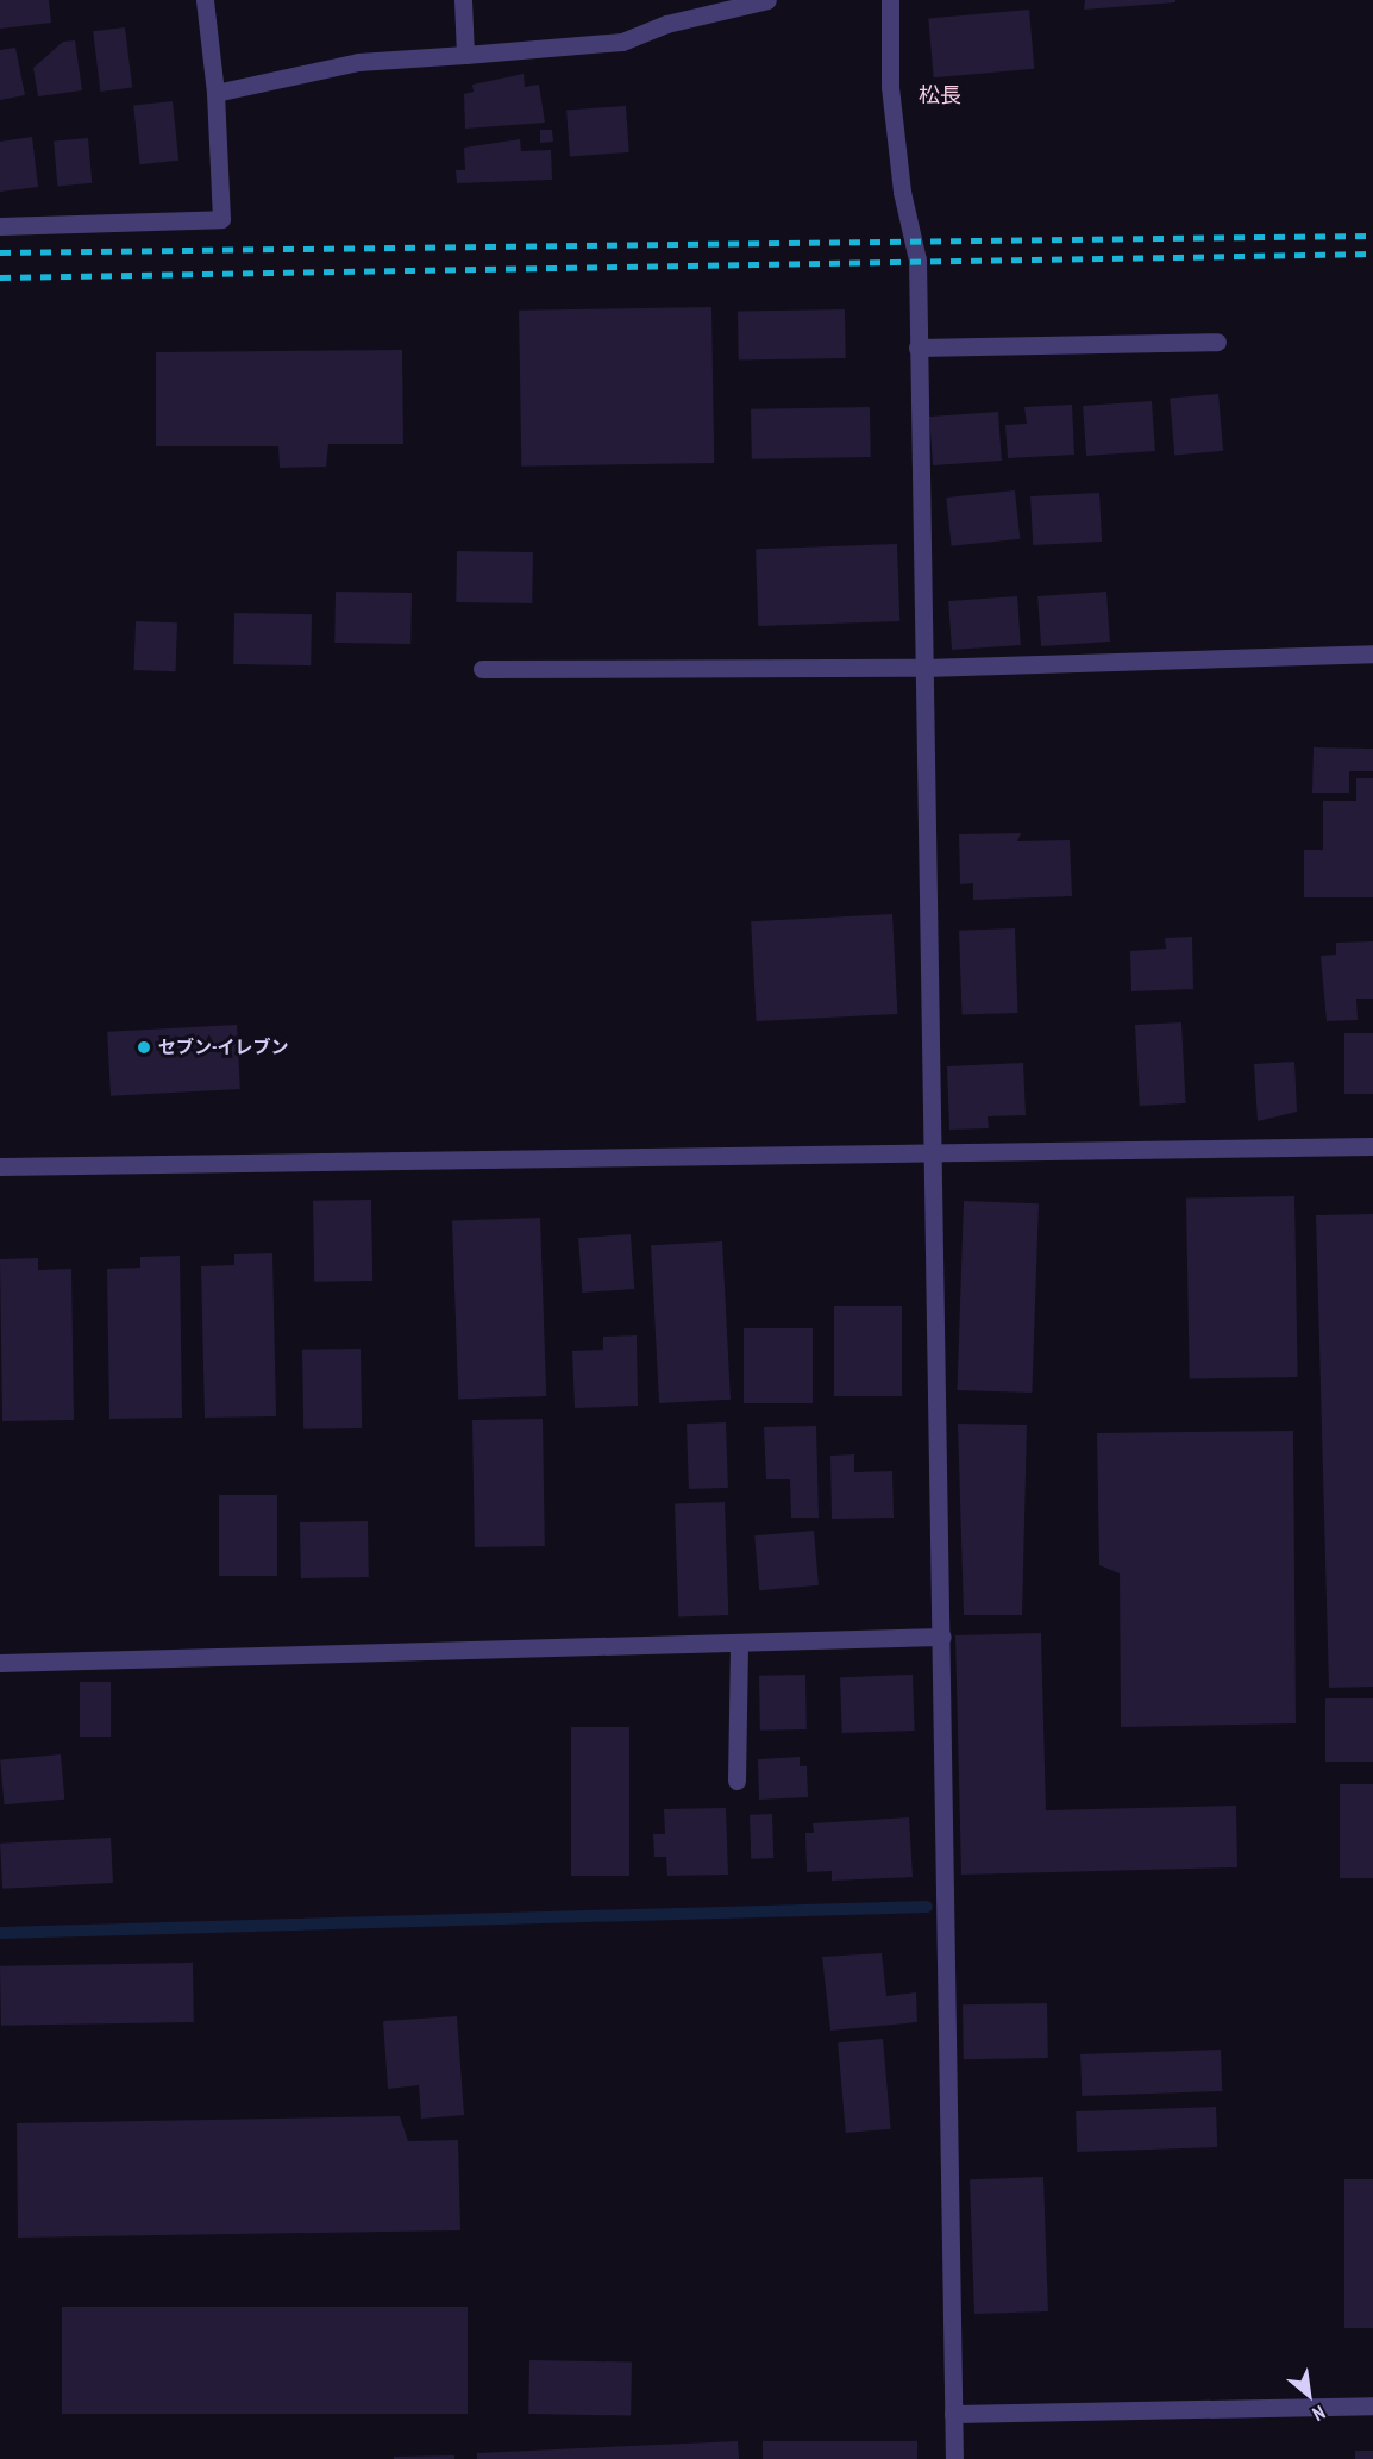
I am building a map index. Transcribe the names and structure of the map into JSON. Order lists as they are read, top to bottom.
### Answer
{
  "districts": ["松長"],
  "places": ["セブン-イレブン"],
  "north": "bottom right"
}
